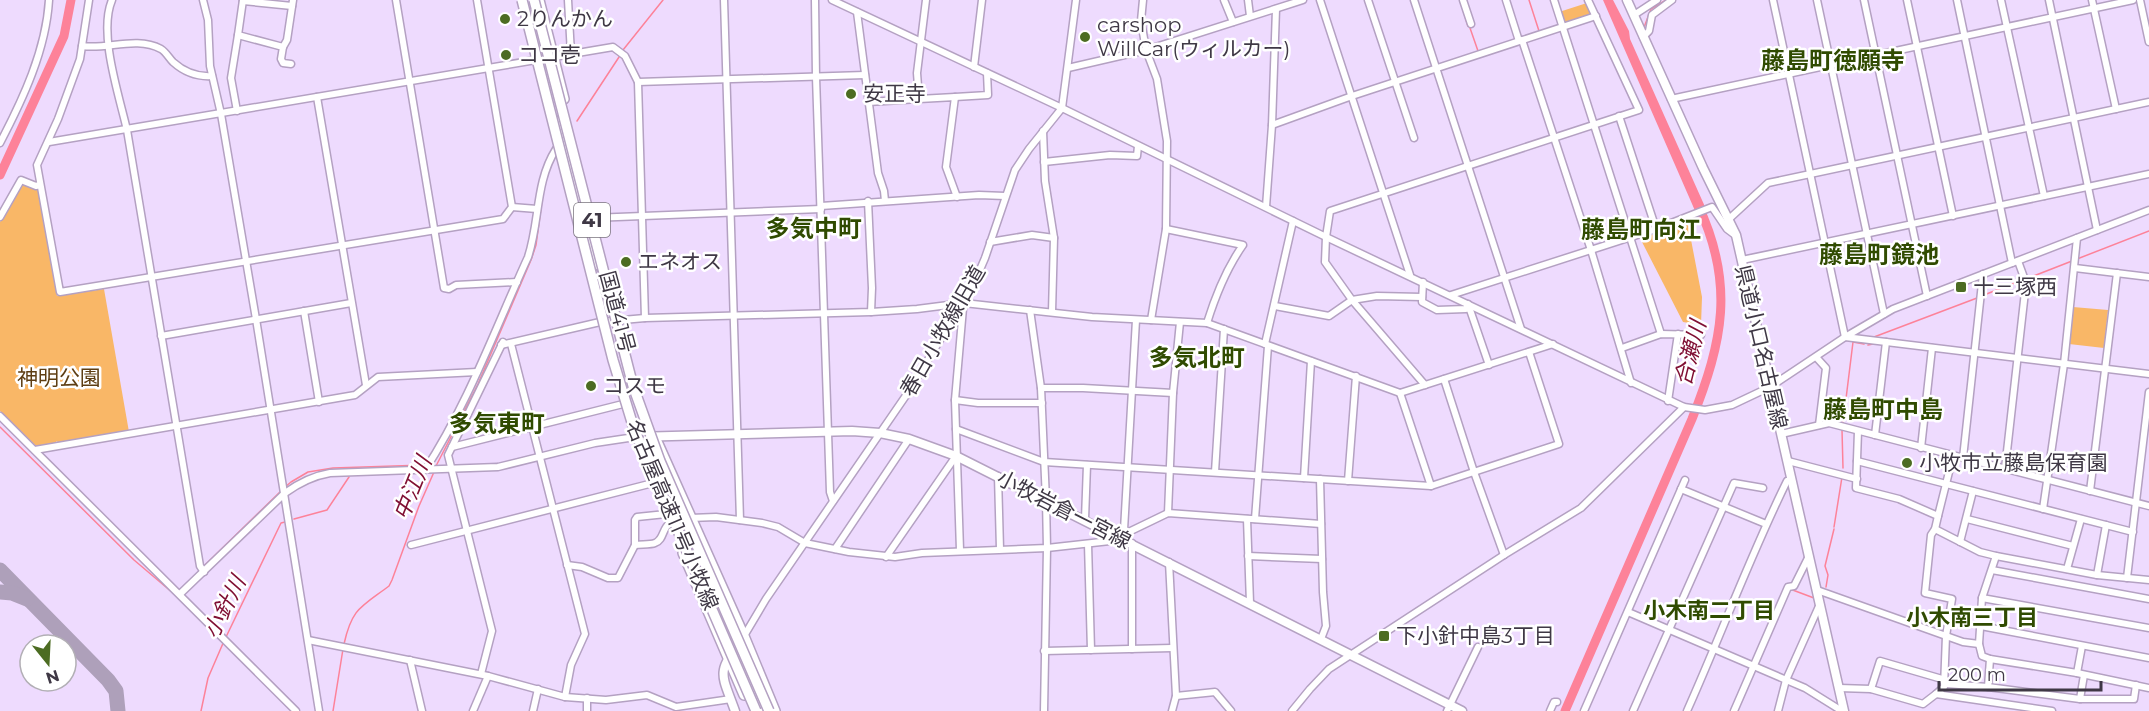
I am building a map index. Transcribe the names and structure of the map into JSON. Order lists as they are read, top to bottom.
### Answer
{
  "streets": {
    "highway": ["41", "国道41号", "名古屋高速11号小牧線"],
    "main road": ["県道小口名古屋線", "小牧岩倉一宮線"],
    "street": ["春日小牧線旧道"]
  },
  "crossings": [
    ["国道41号", "春日小牧線旧道"],
    ["国道41号", "小牧岩倉一宮線"],
    ["国道41号", "名古屋高速11号小牧線"],
    ["春日小牧線旧道", "小牧岩倉一宮線"]
  ],
  "districts": [
    "藤島町徳願寺",
    "多気中町",
    "藤島町向江",
    "藤島町鏡池",
    "多気北町",
    "藤島町中島",
    "多気東町",
    "小木南二丁目",
    "小木南三丁目"
  ],
  "water": ["合瀬川", "中江川", "小針川"],
  "parks": ["神明公園"],
  "places": {
    "other": [
      "2りんかん",
      "carshop WillCar(ウィルカー)",
      "ココ壱",
      "安正寺",
      "エネオス",
      "コスモ",
      "小牧市立藤島保育園"
    ],
    "transit": ["十三塚西", "下小針中島3丁目"]
  },
  "scale_bar": "200 m",
  "north": "bottom"
}
